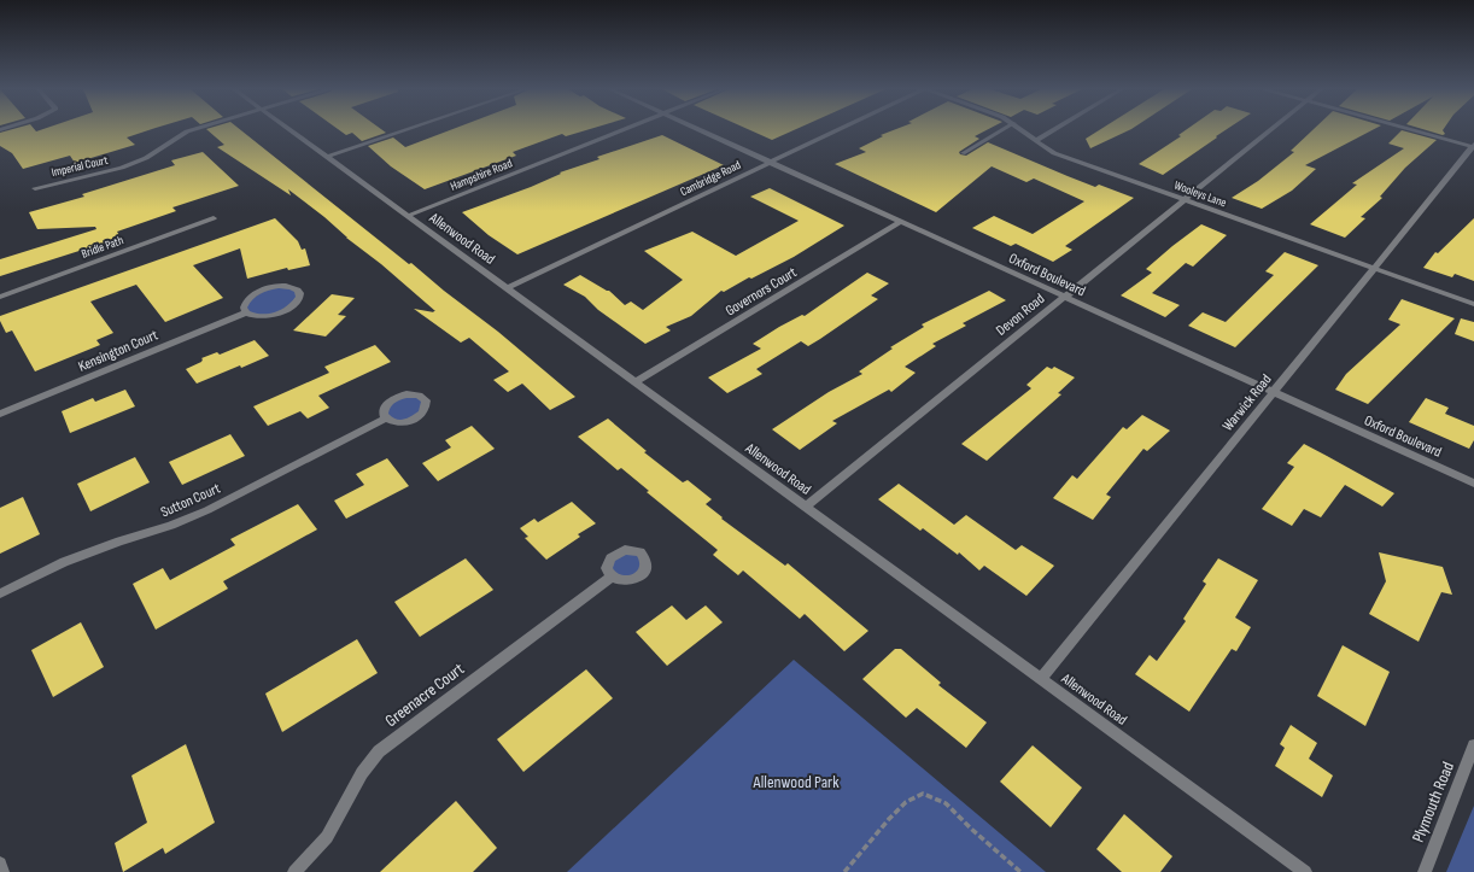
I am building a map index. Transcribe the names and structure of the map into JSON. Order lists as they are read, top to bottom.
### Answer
{
  "streets": {
    "street": [
      "Imperial Court",
      "Hampshire Road",
      "Cambridge Road",
      "Wooleys Lane",
      "Allenwood Road",
      "Bridle Path",
      "Oxford Boulevard",
      "Governors Court",
      "Devon Road",
      "Kensington Court",
      "Warwick Road",
      "Sutton Court",
      "Greenacre Court",
      "Plymouth Road"
    ]
  },
  "crossings": [
    ["Hampshire Road", "Allenwood Road"],
    ["Cambridge Road", "Allenwood Road"],
    ["Cambridge Road", "Oxford Boulevard"],
    ["Wooleys Lane", "Devon Road"],
    ["Wooleys Lane", "Warwick Road"],
    ["Allenwood Road", "Governors Court"],
    ["Allenwood Road", "Devon Road"],
    ["Allenwood Road", "Warwick Road"],
    ["Oxford Boulevard", "Governors Court"],
    ["Oxford Boulevard", "Devon Road"],
    ["Oxford Boulevard", "Warwick Road"]
  ],
  "parks": ["Allenwood Park"]
}
